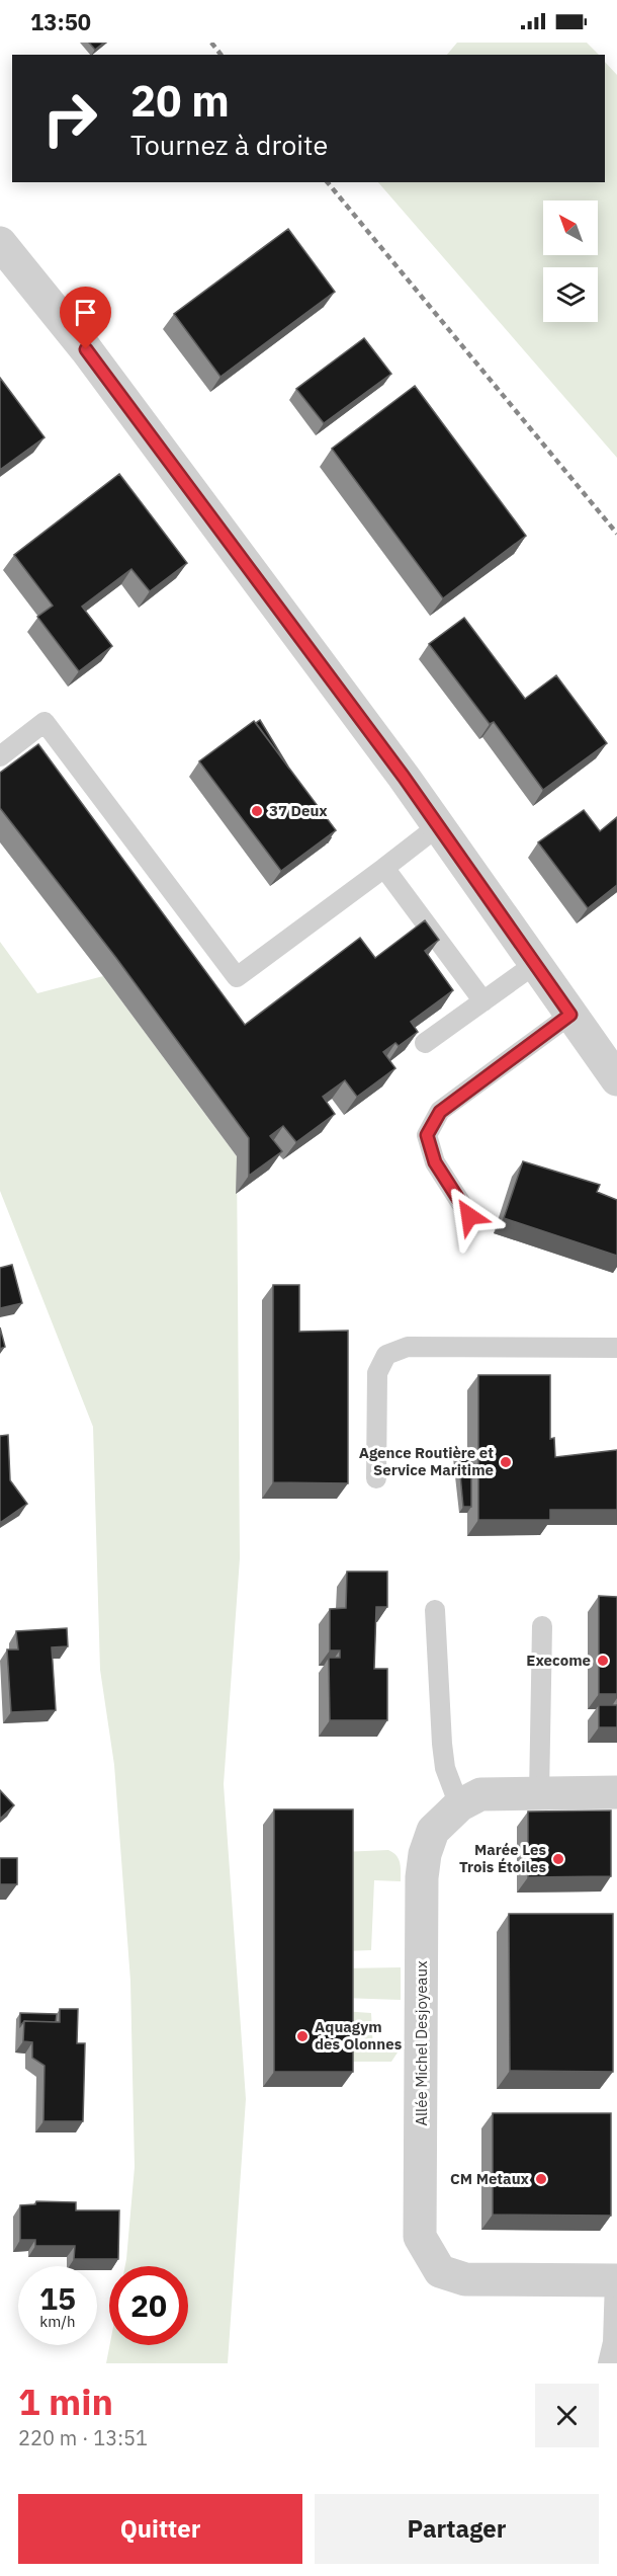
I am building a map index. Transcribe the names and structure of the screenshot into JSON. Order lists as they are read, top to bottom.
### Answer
{
  "streets": {
    "street": ["Allée Michel Desjoyeaux"]
  },
  "places": [
    "37 Deux",
    "Agence Routière et Service Maritime",
    "Execome",
    "Marée Les Trois Étoiles",
    "Aquagym des Olonnes",
    "CM Metaux"
  ],
  "north": "top left",
  "page": {
    "status": "13:50",
    "turn": ["20 m", "Tournez à droite"],
    "speed": "15 km/h",
    "limit": "20",
    "heading": ["1 min", "220 m · 13:51"],
    "buttons": ["Quitter", "Partager"]
  }
}
